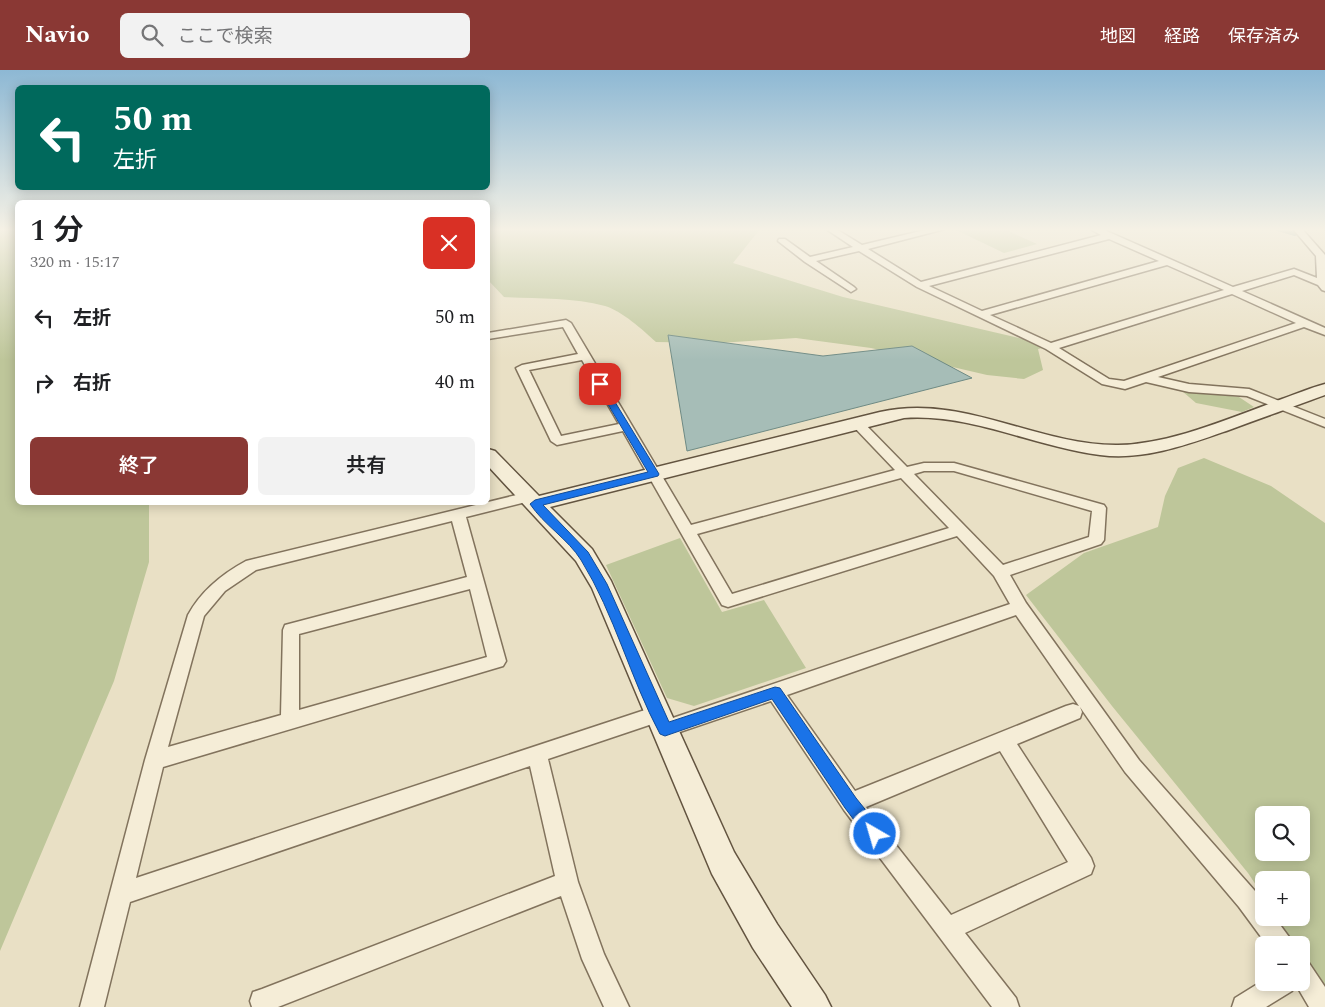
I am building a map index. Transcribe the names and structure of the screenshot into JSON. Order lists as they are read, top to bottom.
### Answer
{
  "page": {
    "header": "Navio",
    "search": "ここで検索",
    "nav": ["地図", "経路", "保存済み"],
    "turn": ["50 m", "左折"],
    "heading": ["1 分", "320 m · 15:17"],
    "list": [
      {
        "name": "左折",
        "value": "50 m"
      },
      {
        "name": "右折",
        "value": "40 m"
      }
    ],
    "buttons": ["終了", "共有"],
    "map_buttons": ["+", "−"]
  }
}
